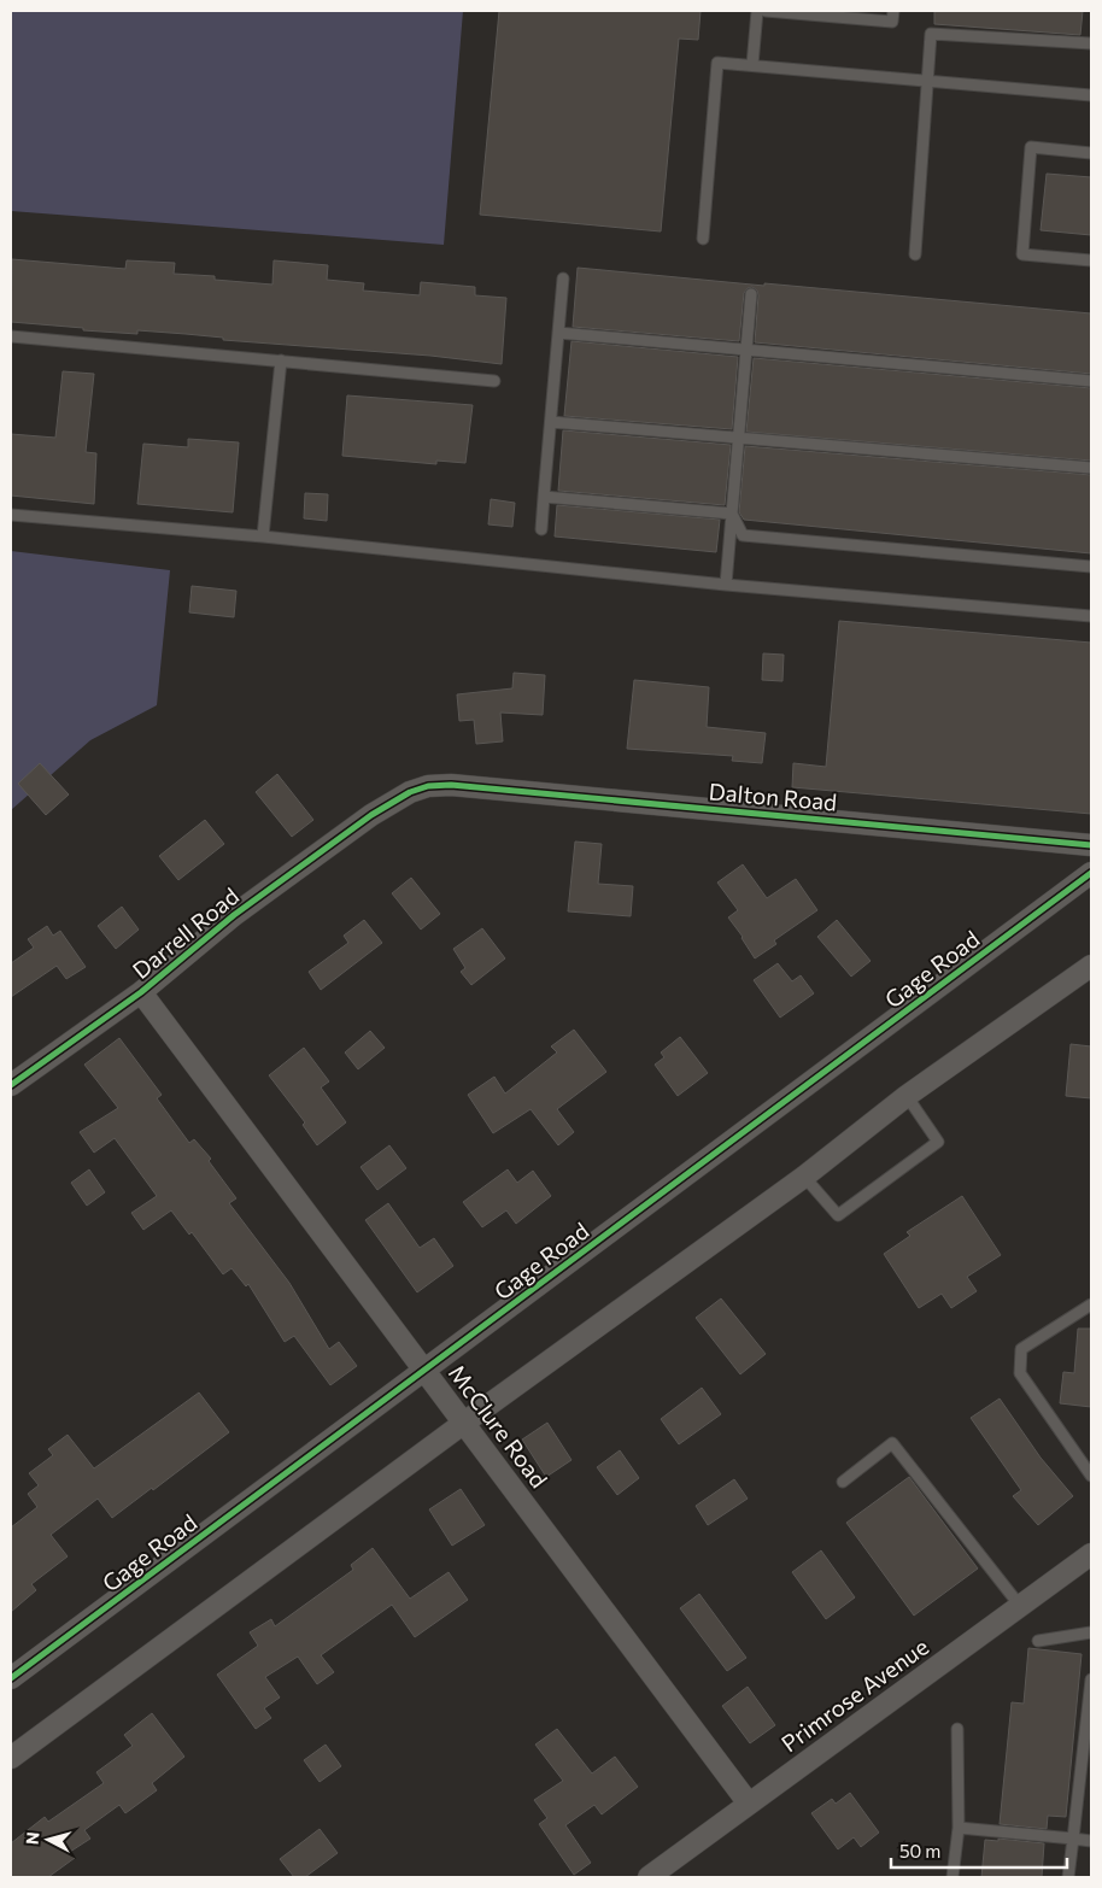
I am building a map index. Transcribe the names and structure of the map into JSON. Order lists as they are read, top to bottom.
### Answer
{
  "streets": {
    "street": [
      "Dalton Road",
      "Darrell Road",
      "Gage Road",
      "McClure Road",
      "Primrose Avenue"
    ]
  },
  "crossings": [
    ["Dalton Road", "Darrell Road"],
    ["Darrell Road", "McClure Road"],
    ["Gage Road", "McClure Road"],
    ["McClure Road", "Primrose Avenue"]
  ],
  "scale_bar": "50 m",
  "north": "left"
}
